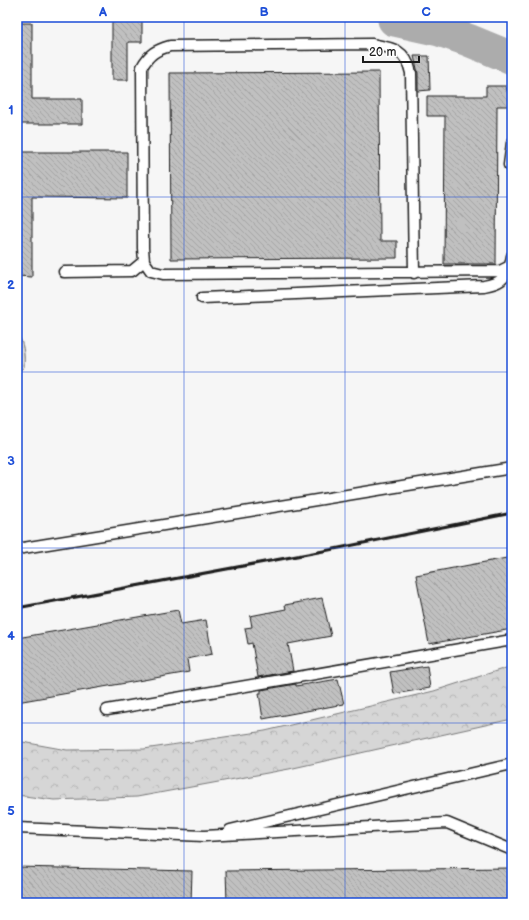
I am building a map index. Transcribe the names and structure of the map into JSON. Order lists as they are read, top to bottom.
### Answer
{
  "scale_bar": "20 m",
  "grid": {
    "columns": ["A", "B", "C"],
    "rows": [
      "1",
      "2",
      "3",
      "4",
      "5"
    ]
  }
}
